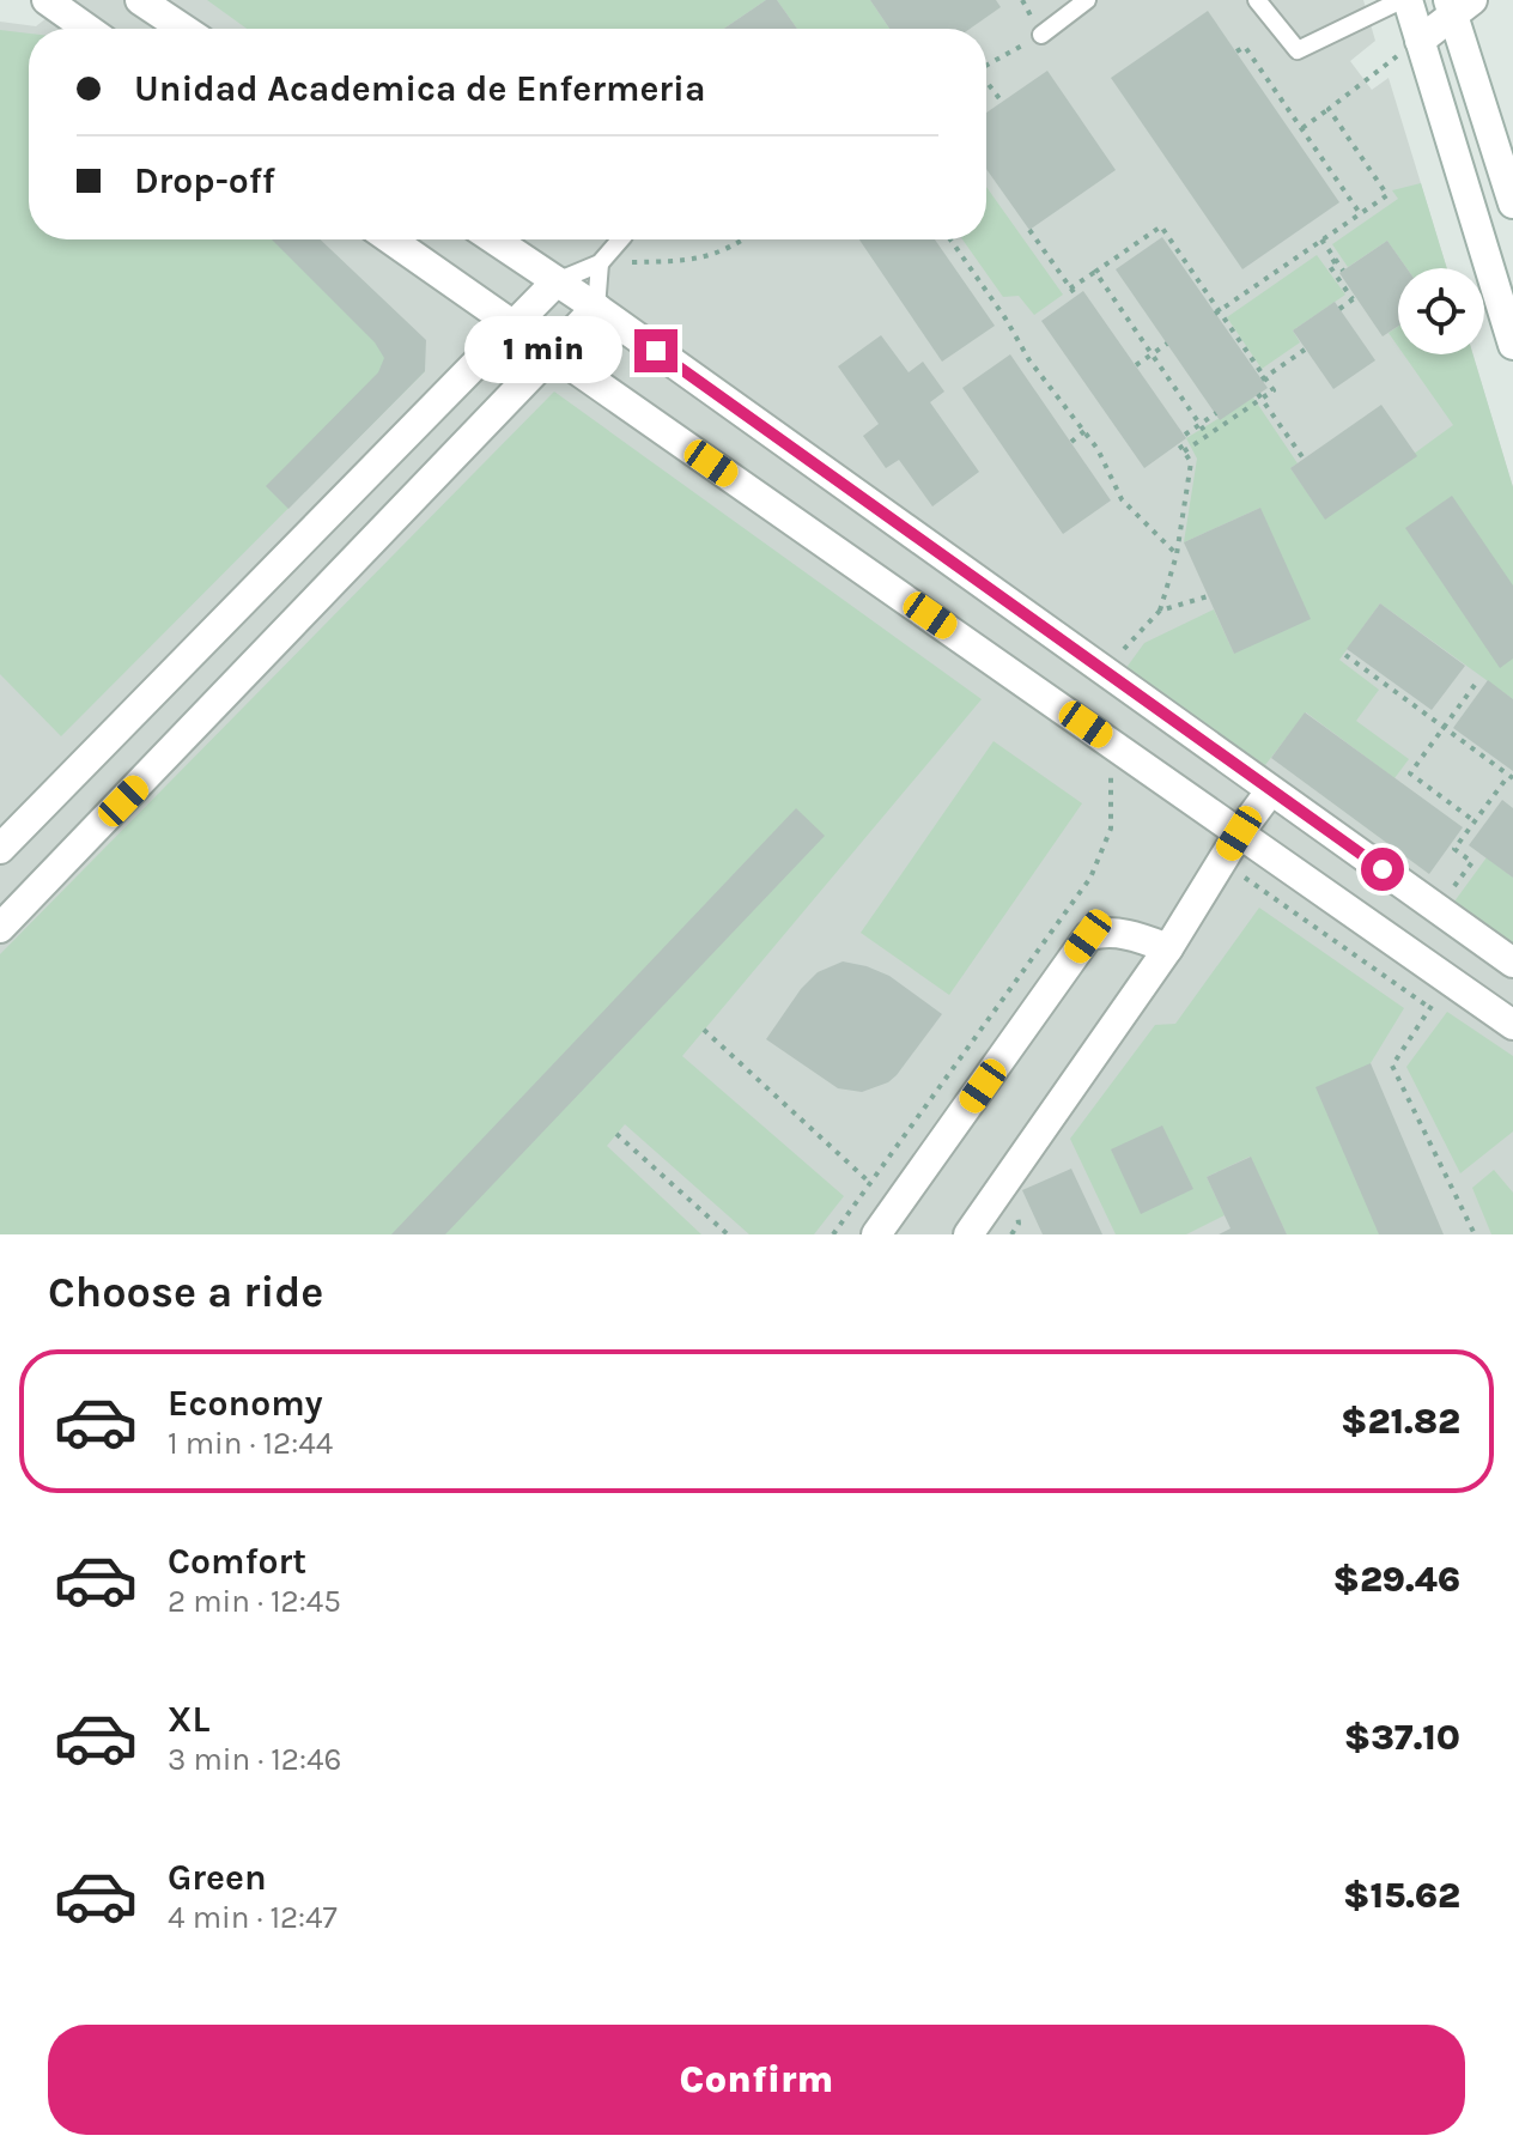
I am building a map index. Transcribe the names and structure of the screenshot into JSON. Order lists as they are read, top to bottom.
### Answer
{
  "page": {
    "banner": ["Unidad Academica de Enfermeria", "Drop-off"],
    "bubble": "1 min",
    "heading": "Choose a ride",
    "list": [
      {
        "name": "Economy",
        "note": "1 min · 12:44",
        "value": "$21.82"
      },
      {
        "name": "Comfort",
        "note": "2 min · 12:45",
        "value": "$29.46"
      },
      {
        "name": "XL",
        "note": "3 min · 12:46",
        "value": "$37.10"
      },
      {
        "name": "Green",
        "note": "4 min · 12:47",
        "value": "$15.62"
      }
    ],
    "buttons": "Confirm"
  }
}
